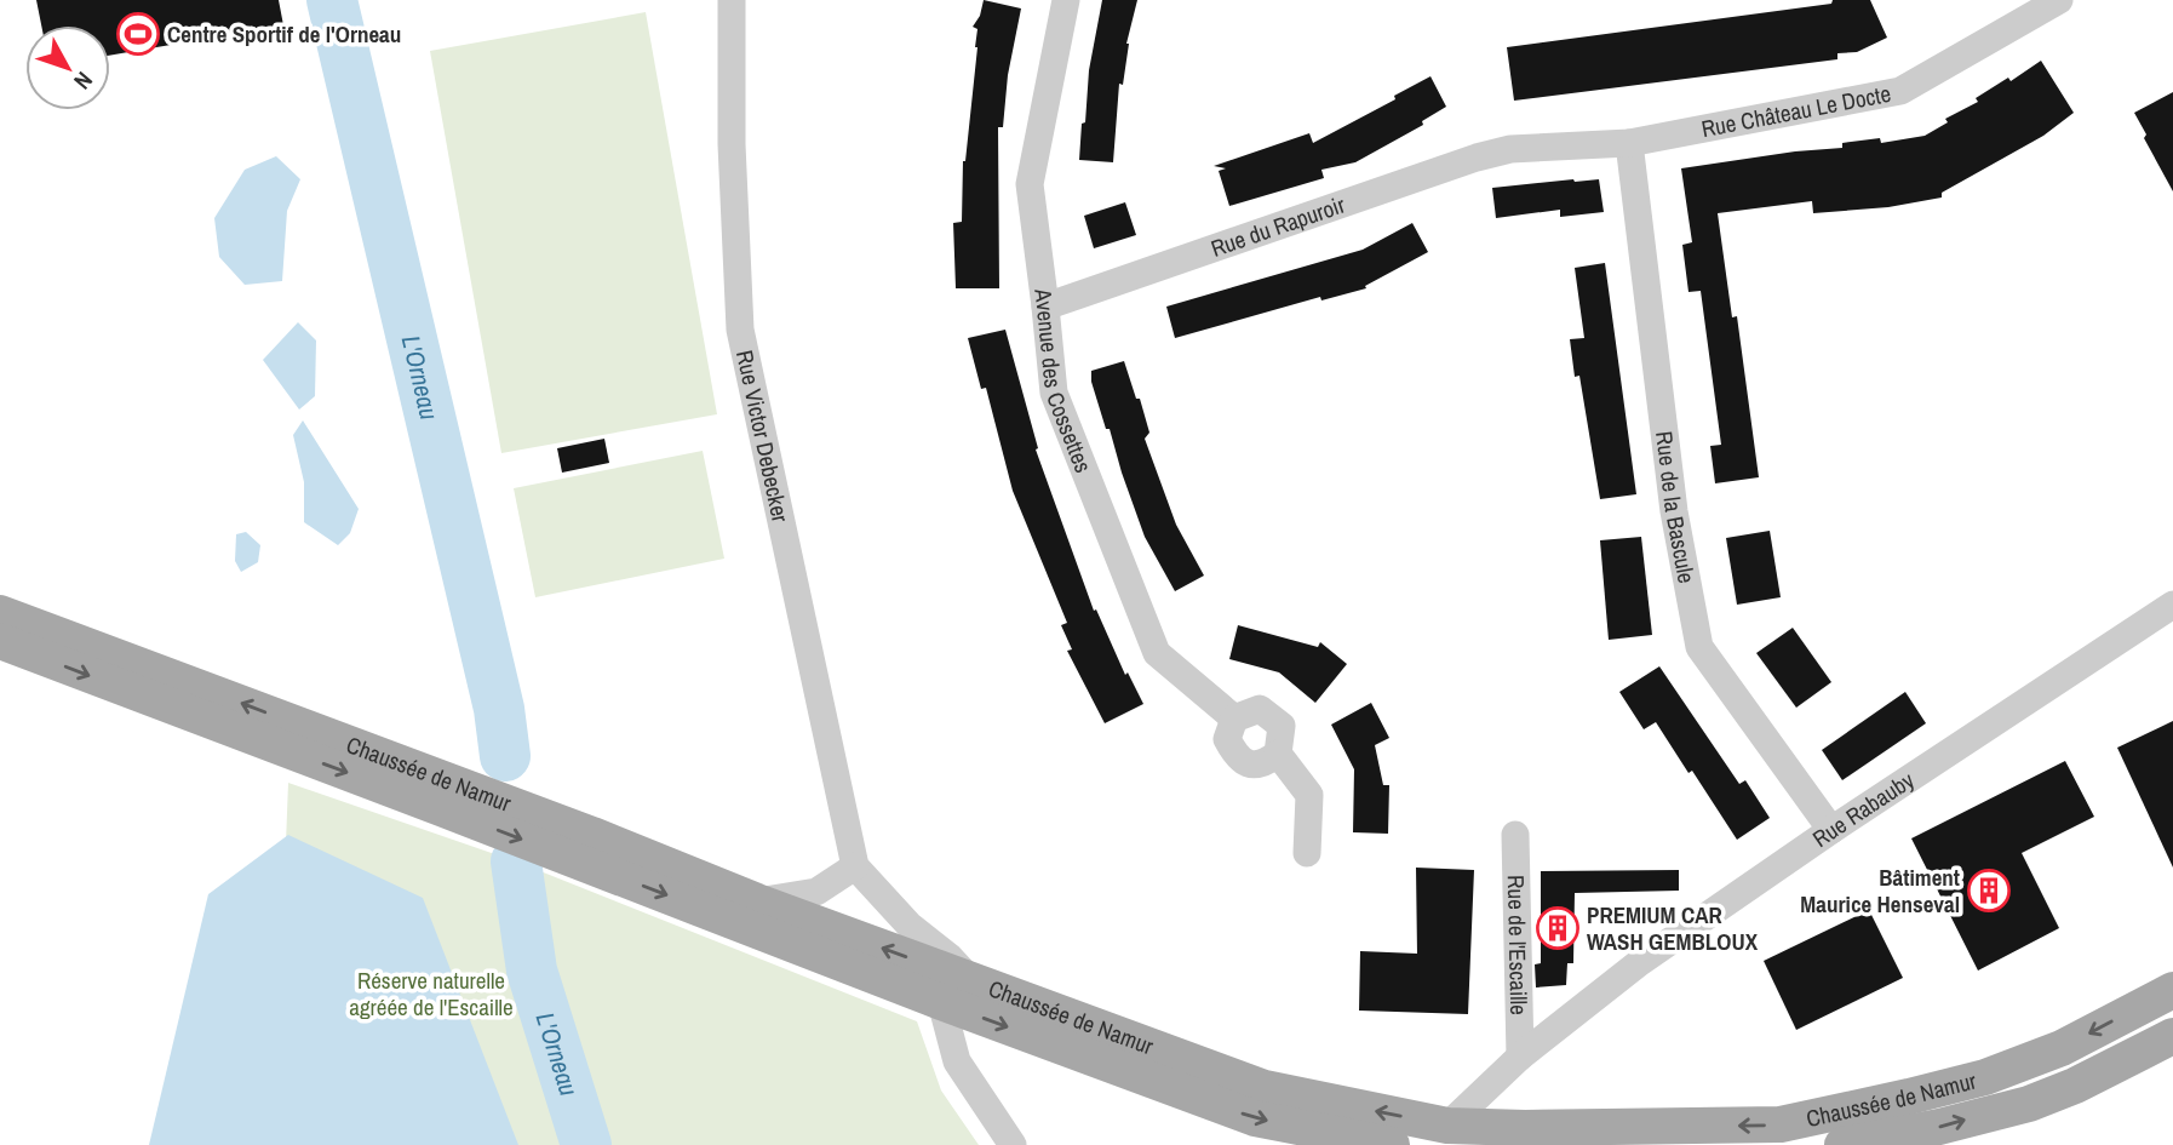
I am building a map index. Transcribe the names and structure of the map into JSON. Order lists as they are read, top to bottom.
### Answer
{
  "streets": {
    "main road": ["Chaussée de Namur"],
    "street": [
      "Rue Château Le Docte",
      "Rue du Rapuroir",
      "Avenue des Cossettes",
      "Rue Victor Debecker",
      "Rue de la Bascule",
      "Rue Rabauby",
      "Rue de l'Escaille"
    ]
  },
  "crossings": [
    ["Rue Château Le Docte", "Rue du Rapuroir"],
    ["Rue Château Le Docte", "Rue de la Bascule"],
    ["Rue du Rapuroir", "Avenue des Cossettes"],
    ["Rue de la Bascule", "Rue Rabauby"],
    ["Chaussée de Namur", "Rue Rabauby"],
    ["Rue Rabauby", "Rue de l'Escaille"]
  ],
  "water": ["L'Orneau"],
  "parks": ["Réserve naturelle agréée de l'Escaille"],
  "places": {
    "sports": ["Centre Sportif de l'Orneau"],
    "building": ["Bâtiment Maurice Henseval", "PREMIUM CAR WASH GEMBLOUX"]
  },
  "north": "bottom right"
}
